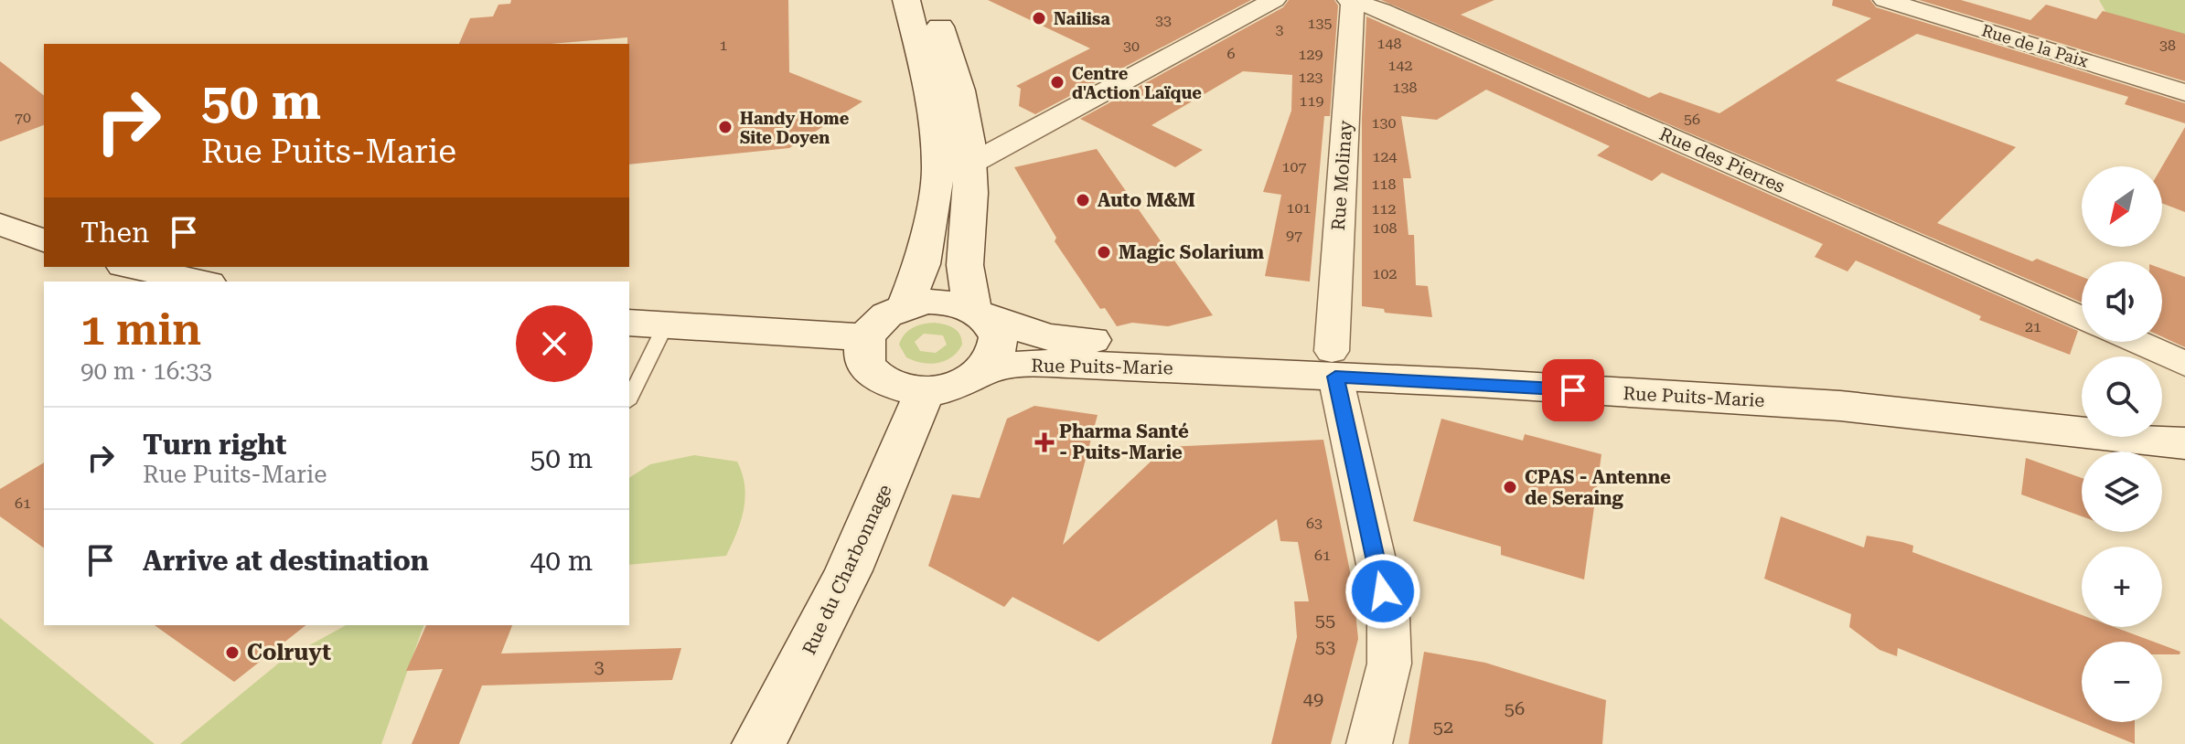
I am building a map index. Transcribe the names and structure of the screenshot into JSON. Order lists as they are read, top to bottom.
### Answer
{
  "streets": {
    "street": [
      "Rue de la Paix",
      "Rue des Pierres",
      "Rue Molinay",
      "Rue Puits-Marie",
      "Rue du Charbonnage"
    ]
  },
  "crossings": [
    ["Rue des Pierres", "Rue Molinay"],
    ["Rue Molinay", "Rue Puits-Marie"],
    ["Rue Puits-Marie", "Rue du Charbonnage"]
  ],
  "places": {
    "other": [
      "Nailisa",
      "Centre d'Action Laïque",
      "Handy Home Site Doyen",
      "Auto M&M",
      "Magic Solarium",
      "CPAS - Antenne de Seraing",
      "Colruyt"
    ],
    "health": ["Pharma Santé - Puits-Marie"]
  },
  "house_numbers": [
    "33",
    "135",
    "3",
    "148",
    "1",
    "38",
    "30",
    "6",
    "129",
    "142",
    "123",
    "138",
    "119",
    "70",
    "56",
    "130",
    "124",
    "107",
    "118",
    "101",
    "112",
    "108",
    "97",
    "102",
    "21",
    "61",
    "63",
    "61",
    "55",
    "53",
    "3",
    "49",
    "56",
    "52"
  ],
  "north": "bottom left",
  "page": {
    "turn": ["50 m", "Rue Puits-Marie"],
    "map_buttons": ["+", "−"],
    "then": "Then",
    "heading": ["1 min", "90 m · 16:33"],
    "list": [
      {
        "name": "Turn right",
        "note": "Rue Puits-Marie",
        "value": "50 m"
      },
      {
        "name": "Arrive at destination",
        "value": "40 m"
      }
    ]
  }
}
